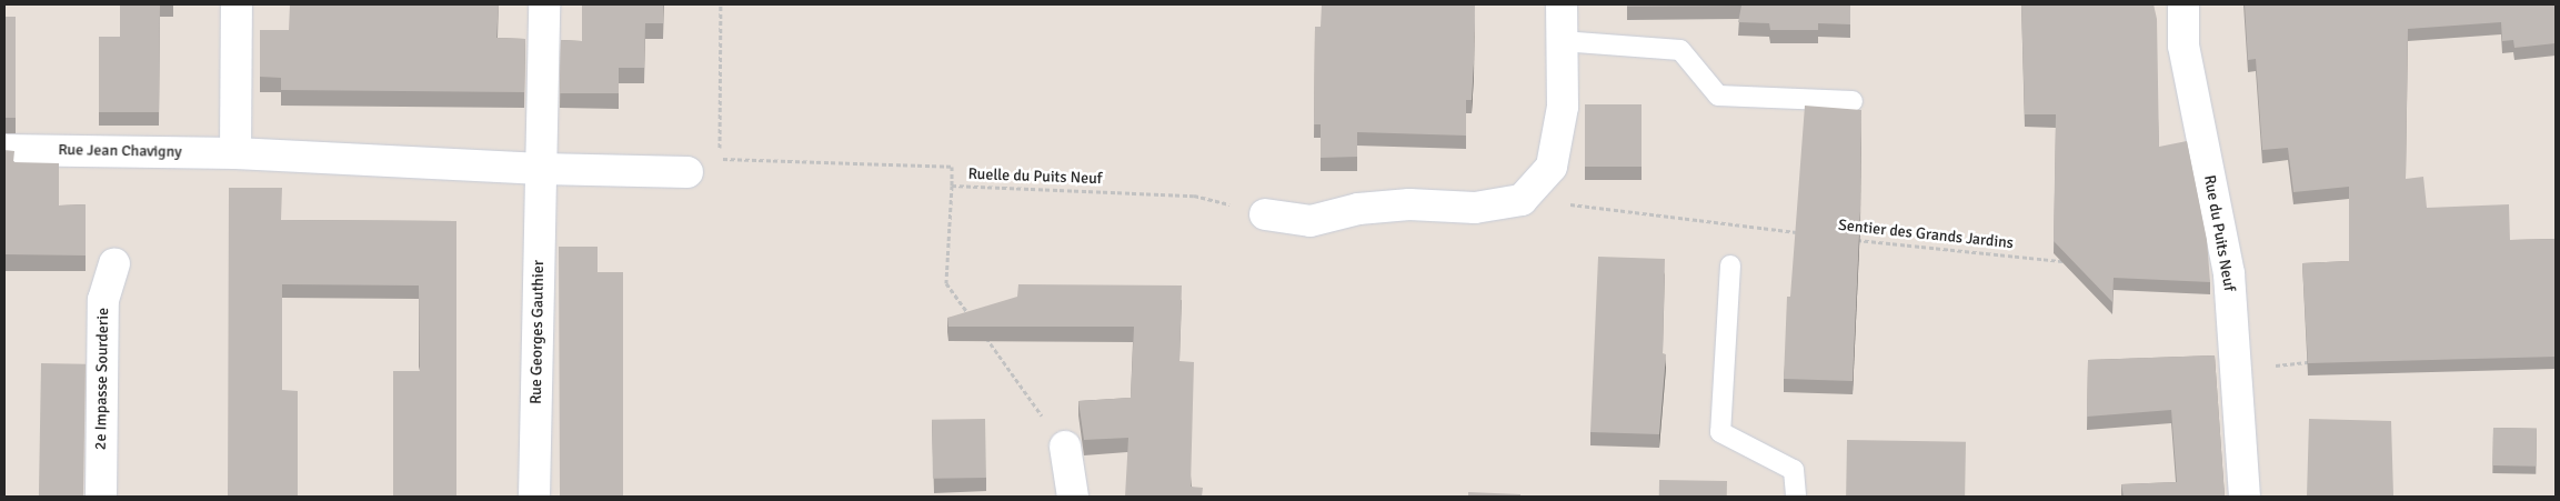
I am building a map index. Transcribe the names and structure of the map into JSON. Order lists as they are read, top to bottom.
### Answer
{
  "streets": {
    "street": [
      "Rue Jean Chavigny",
      "Rue du Puits Neuf",
      "Rue Georges Gauthier",
      "2e Impasse Sourderie"
    ],
    "path": ["Ruelle du Puits Neuf", "Sentier des Grands Jardins"]
  },
  "crossings": [
    ["Rue Jean Chavigny", "Rue Georges Gauthier"]
  ]
}
